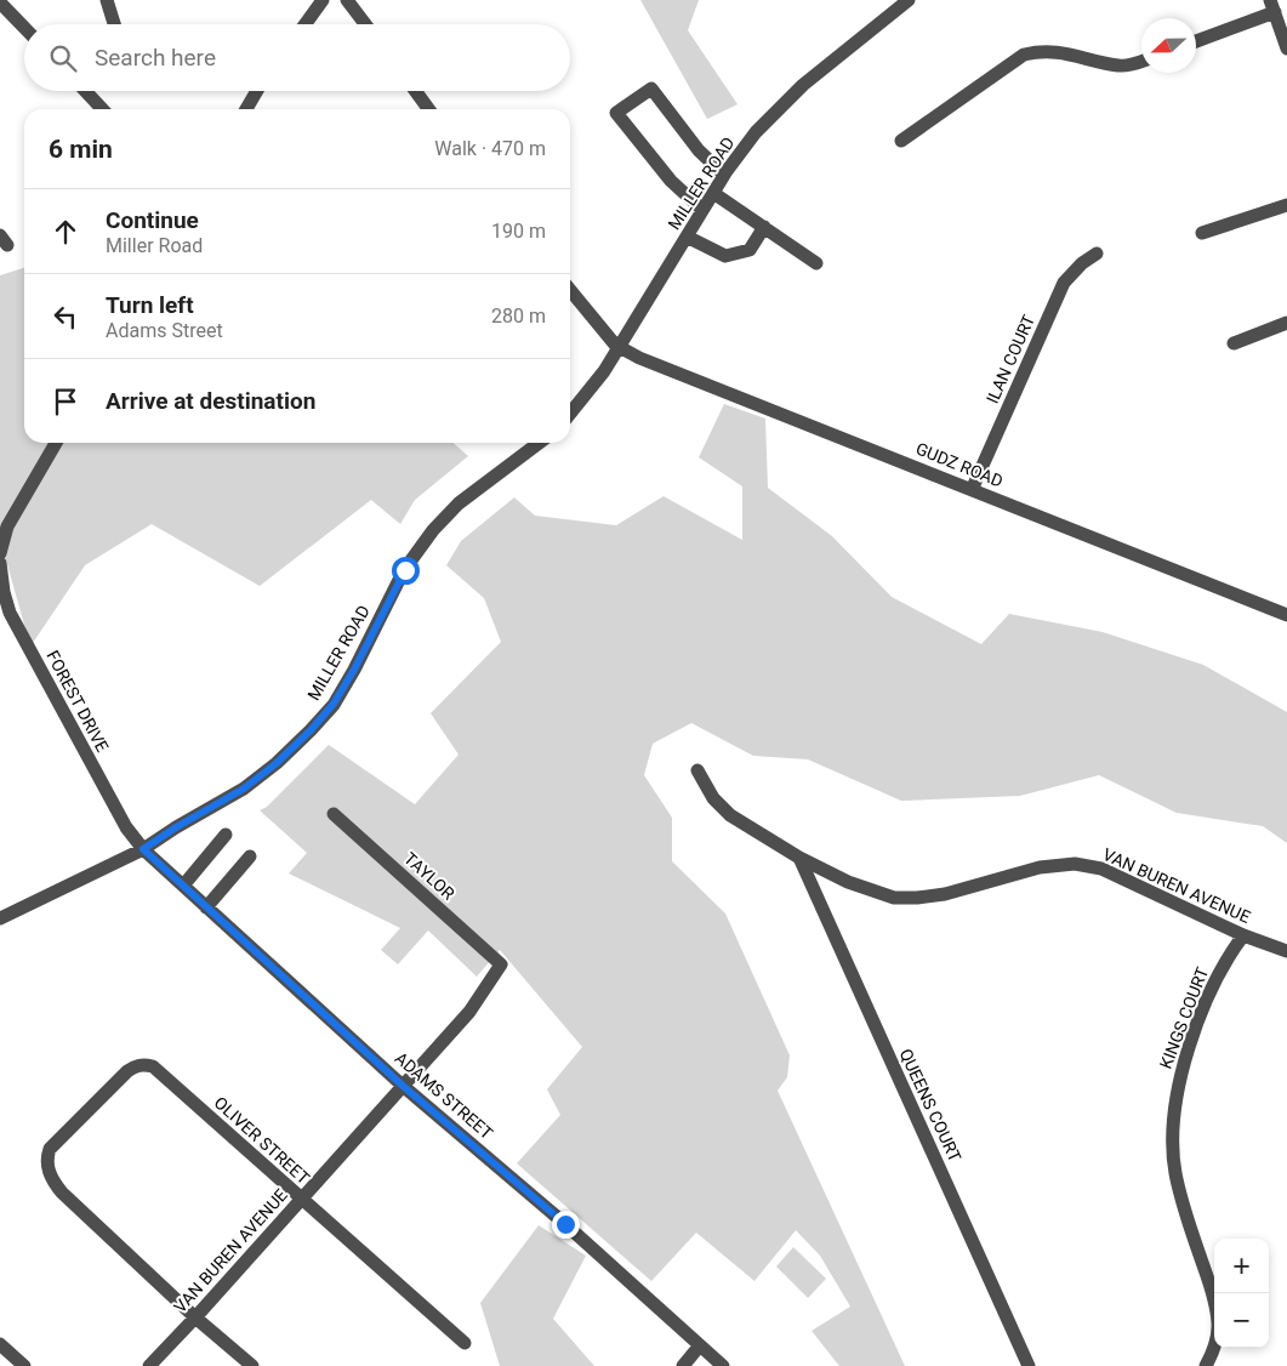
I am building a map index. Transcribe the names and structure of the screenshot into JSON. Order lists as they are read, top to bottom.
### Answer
{
  "streets": {
    "street": [
      "MILLER ROAD",
      "ILAN COURT",
      "GUDZ ROAD",
      "FOREST DRIVE",
      "TAYLOR",
      "VAN BUREN AVENUE",
      "KINGS COURT",
      "ADAMS STREET",
      "QUEENS COURT",
      "OLIVER STREET"
    ]
  },
  "crossings": [
    ["MILLER ROAD", "GUDZ ROAD"],
    ["MILLER ROAD", "FOREST DRIVE"],
    ["MILLER ROAD", "ADAMS STREET"],
    ["ILAN COURT", "GUDZ ROAD"],
    ["FOREST DRIVE", "ADAMS STREET"],
    ["TAYLOR", "VAN BUREN AVENUE"],
    ["VAN BUREN AVENUE", "KINGS COURT"],
    ["VAN BUREN AVENUE", "ADAMS STREET"],
    ["VAN BUREN AVENUE", "QUEENS COURT"],
    ["VAN BUREN AVENUE", "OLIVER STREET"]
  ],
  "north": "left",
  "page": {
    "search": "Search here",
    "heading": ["6 min", "Walk · 470 m"],
    "list": [
      ["Continue", "Miller Road", "190 m"],
      ["Turn left", "Adams Street", "280 m"],
      "Arrive at destination"
    ],
    "map_buttons": ["+", "−"]
  }
}
